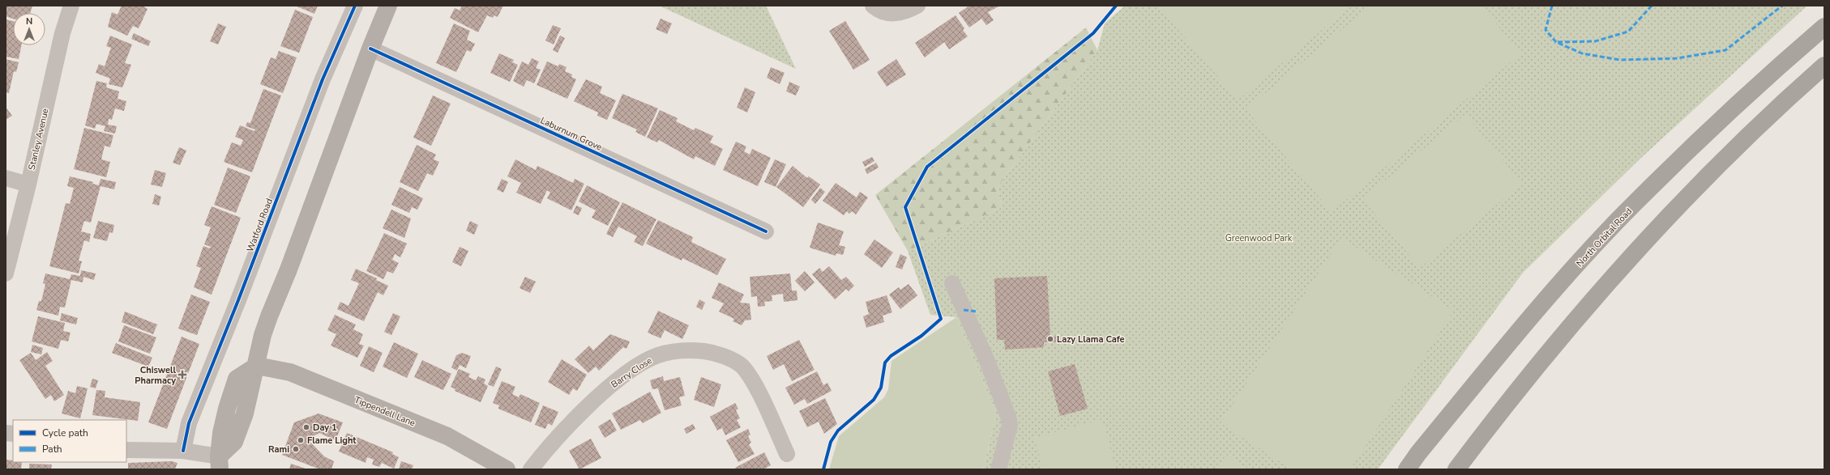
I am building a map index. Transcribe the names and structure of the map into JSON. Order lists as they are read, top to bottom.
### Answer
{
  "streets": {
    "highway": ["North Orbital Road"],
    "main road": ["Tippendell Lane"],
    "street": [
      "Laburnum Grove",
      "Stanley Avenue",
      "Watford Road",
      "Barry Close"
    ]
  },
  "parks": ["Greenwood Park"],
  "places": {
    "other": [
      "Lazy Llama Cafe",
      "Day 1",
      "Flame Light",
      "Rami"
    ],
    "health": ["Chiswell Pharmacy"]
  },
  "legend": ["Cycle path", "Path"],
  "north": "top"
}
